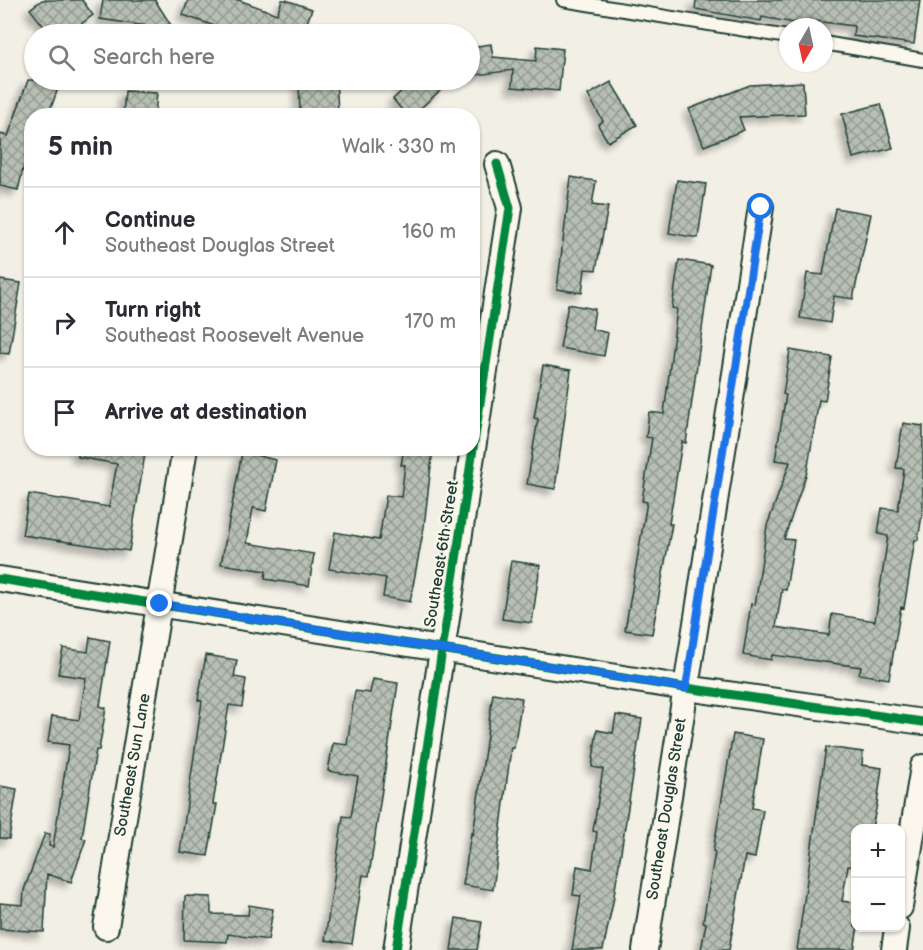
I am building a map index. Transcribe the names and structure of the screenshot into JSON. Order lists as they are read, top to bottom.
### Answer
{
  "streets": {
    "street": ["Southeast 6th Street", "Southeast Sun Lane", "Southeast Douglas Street"]
  },
  "north": "bottom",
  "page": {
    "search": "Search here",
    "heading": ["5 min", "Walk · 330 m"],
    "list": [
      ["Continue", "Southeast Douglas Street", "160 m"],
      ["Turn right", "Southeast Roosevelt Avenue", "170 m"],
      "Arrive at destination"
    ],
    "map_buttons": ["+", "−"]
  }
}
